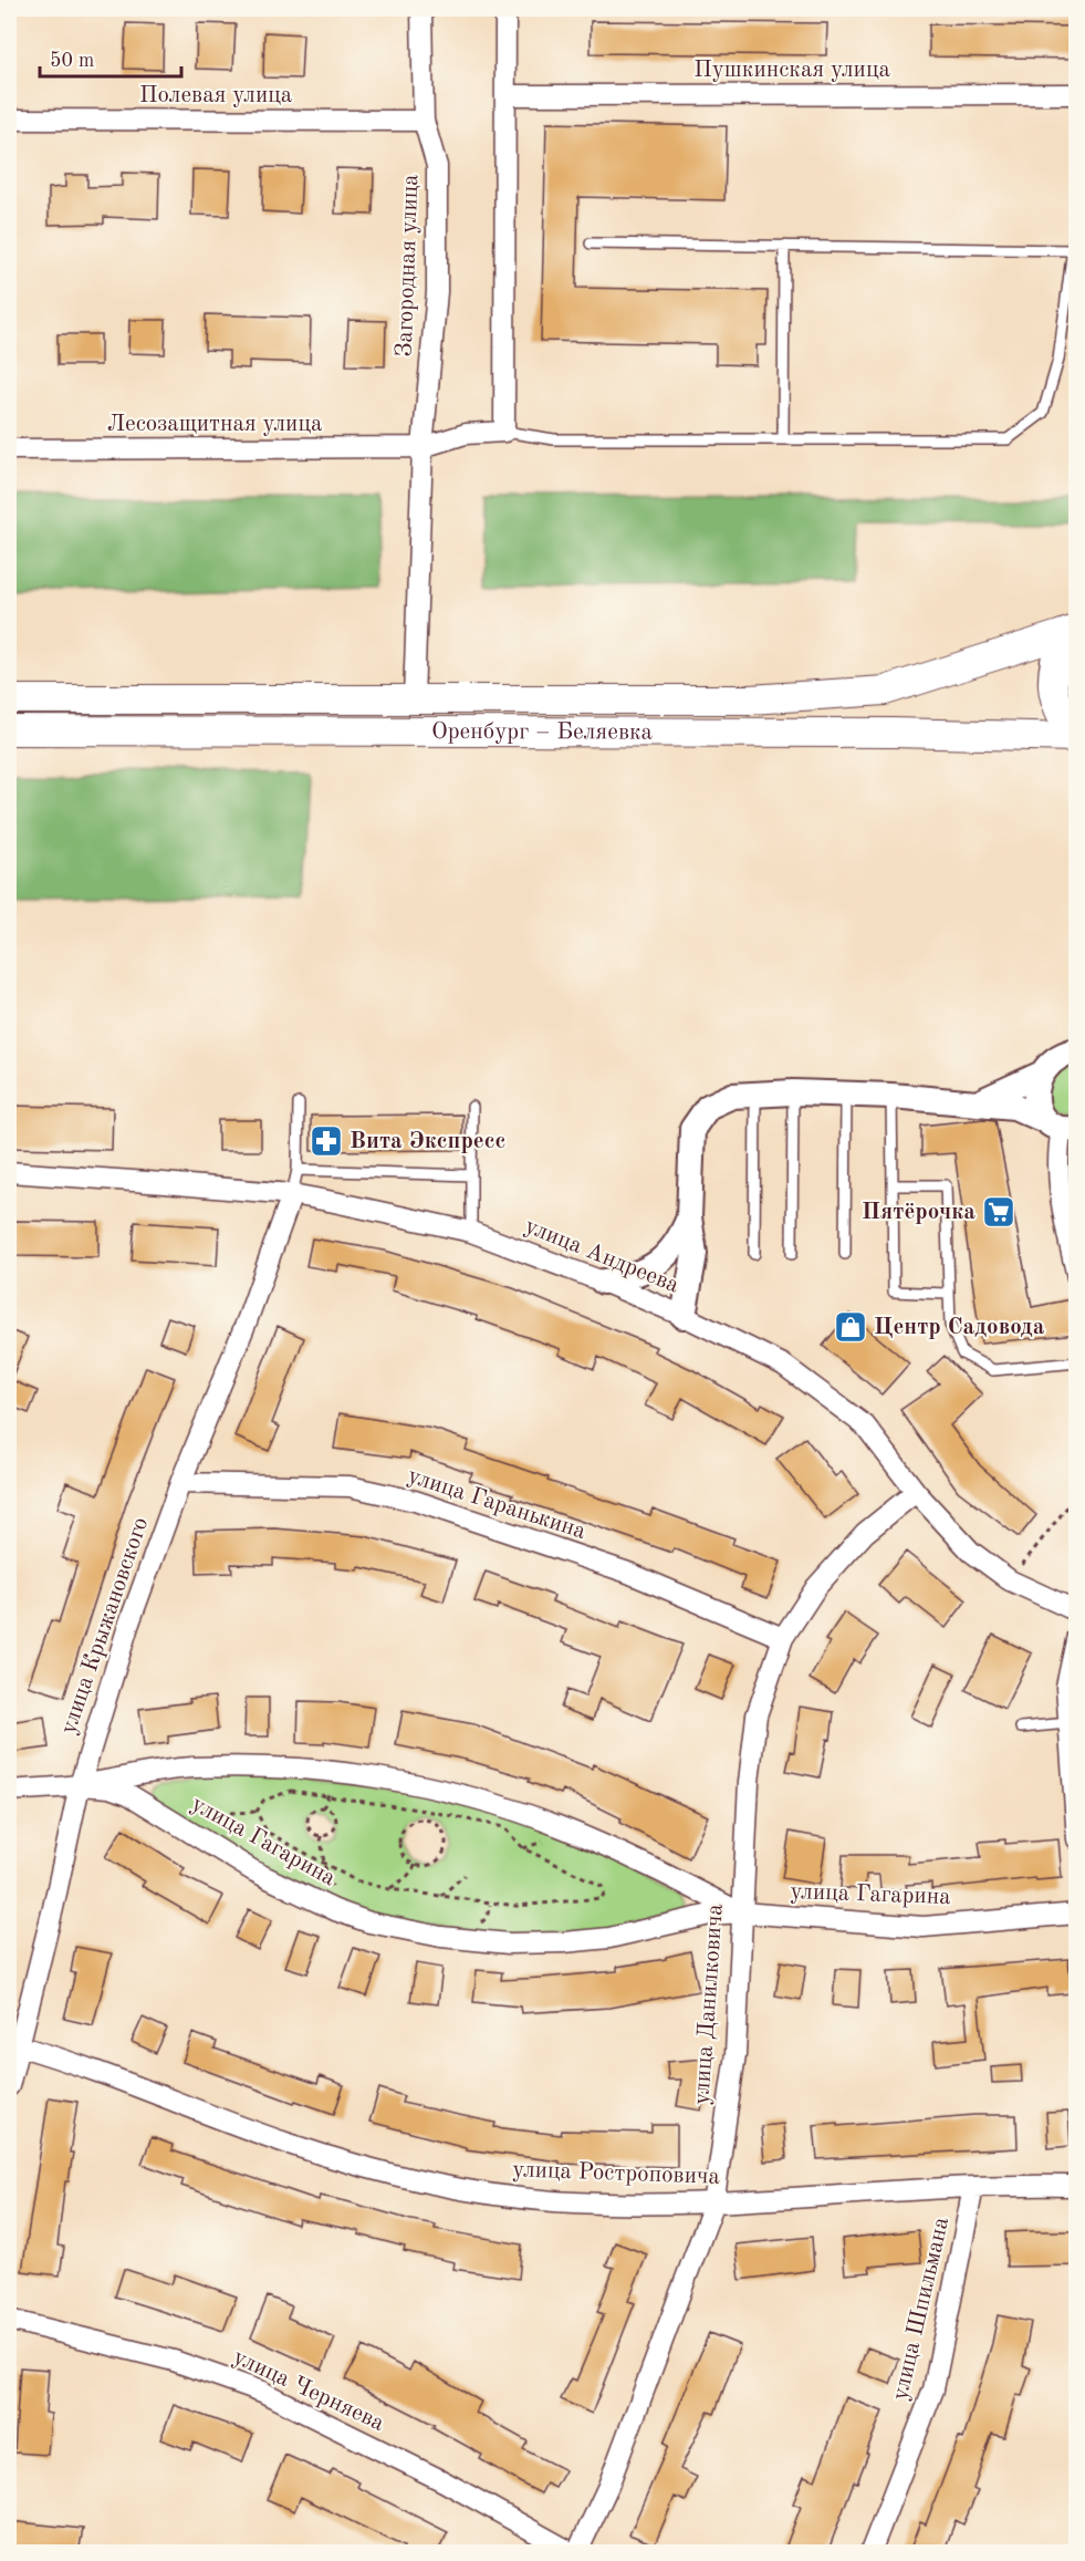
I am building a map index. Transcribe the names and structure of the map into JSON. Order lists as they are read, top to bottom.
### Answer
{
  "streets": {
    "main road": ["Оренбург – Беляевка"],
    "street": [
      "Пушкинская улица",
      "Полевая улица",
      "Загородная улица",
      "Лесозащитная улица",
      "улица Андреева",
      "улица Гаранькина",
      "улица Крыжановского",
      "улица Гагарина",
      "улица Данилковича",
      "улица Ростроповича",
      "улица Шпильмана",
      "улица Черняева"
    ]
  },
  "crossings": [
    ["Полевая улица", "Загородная улица"],
    ["Загородная улица", "Лесозащитная улица"],
    ["Загородная улица", "Оренбург – Беляевка"],
    ["улица Андреева", "улица Крыжановского"],
    ["улица Андреева", "улица Данилковича"],
    ["улица Гаранькина", "улица Крыжановского"],
    ["улица Гаранькина", "улица Данилковича"],
    ["улица Крыжановского", "улица Гагарина"],
    ["улица Крыжановского", "улица Ростроповича"],
    ["улица Гагарина", "улица Данилковича"],
    ["улица Данилковича", "улица Ростроповича"],
    ["улица Ростроповича", "улица Шпильмана"]
  ],
  "places": {
    "pharmacy": ["Вита Экспресс"],
    "supermarket": ["Пятёрочка"],
    "shop": ["Центр Садовода"]
  },
  "scale_bar": "50 m"
}
